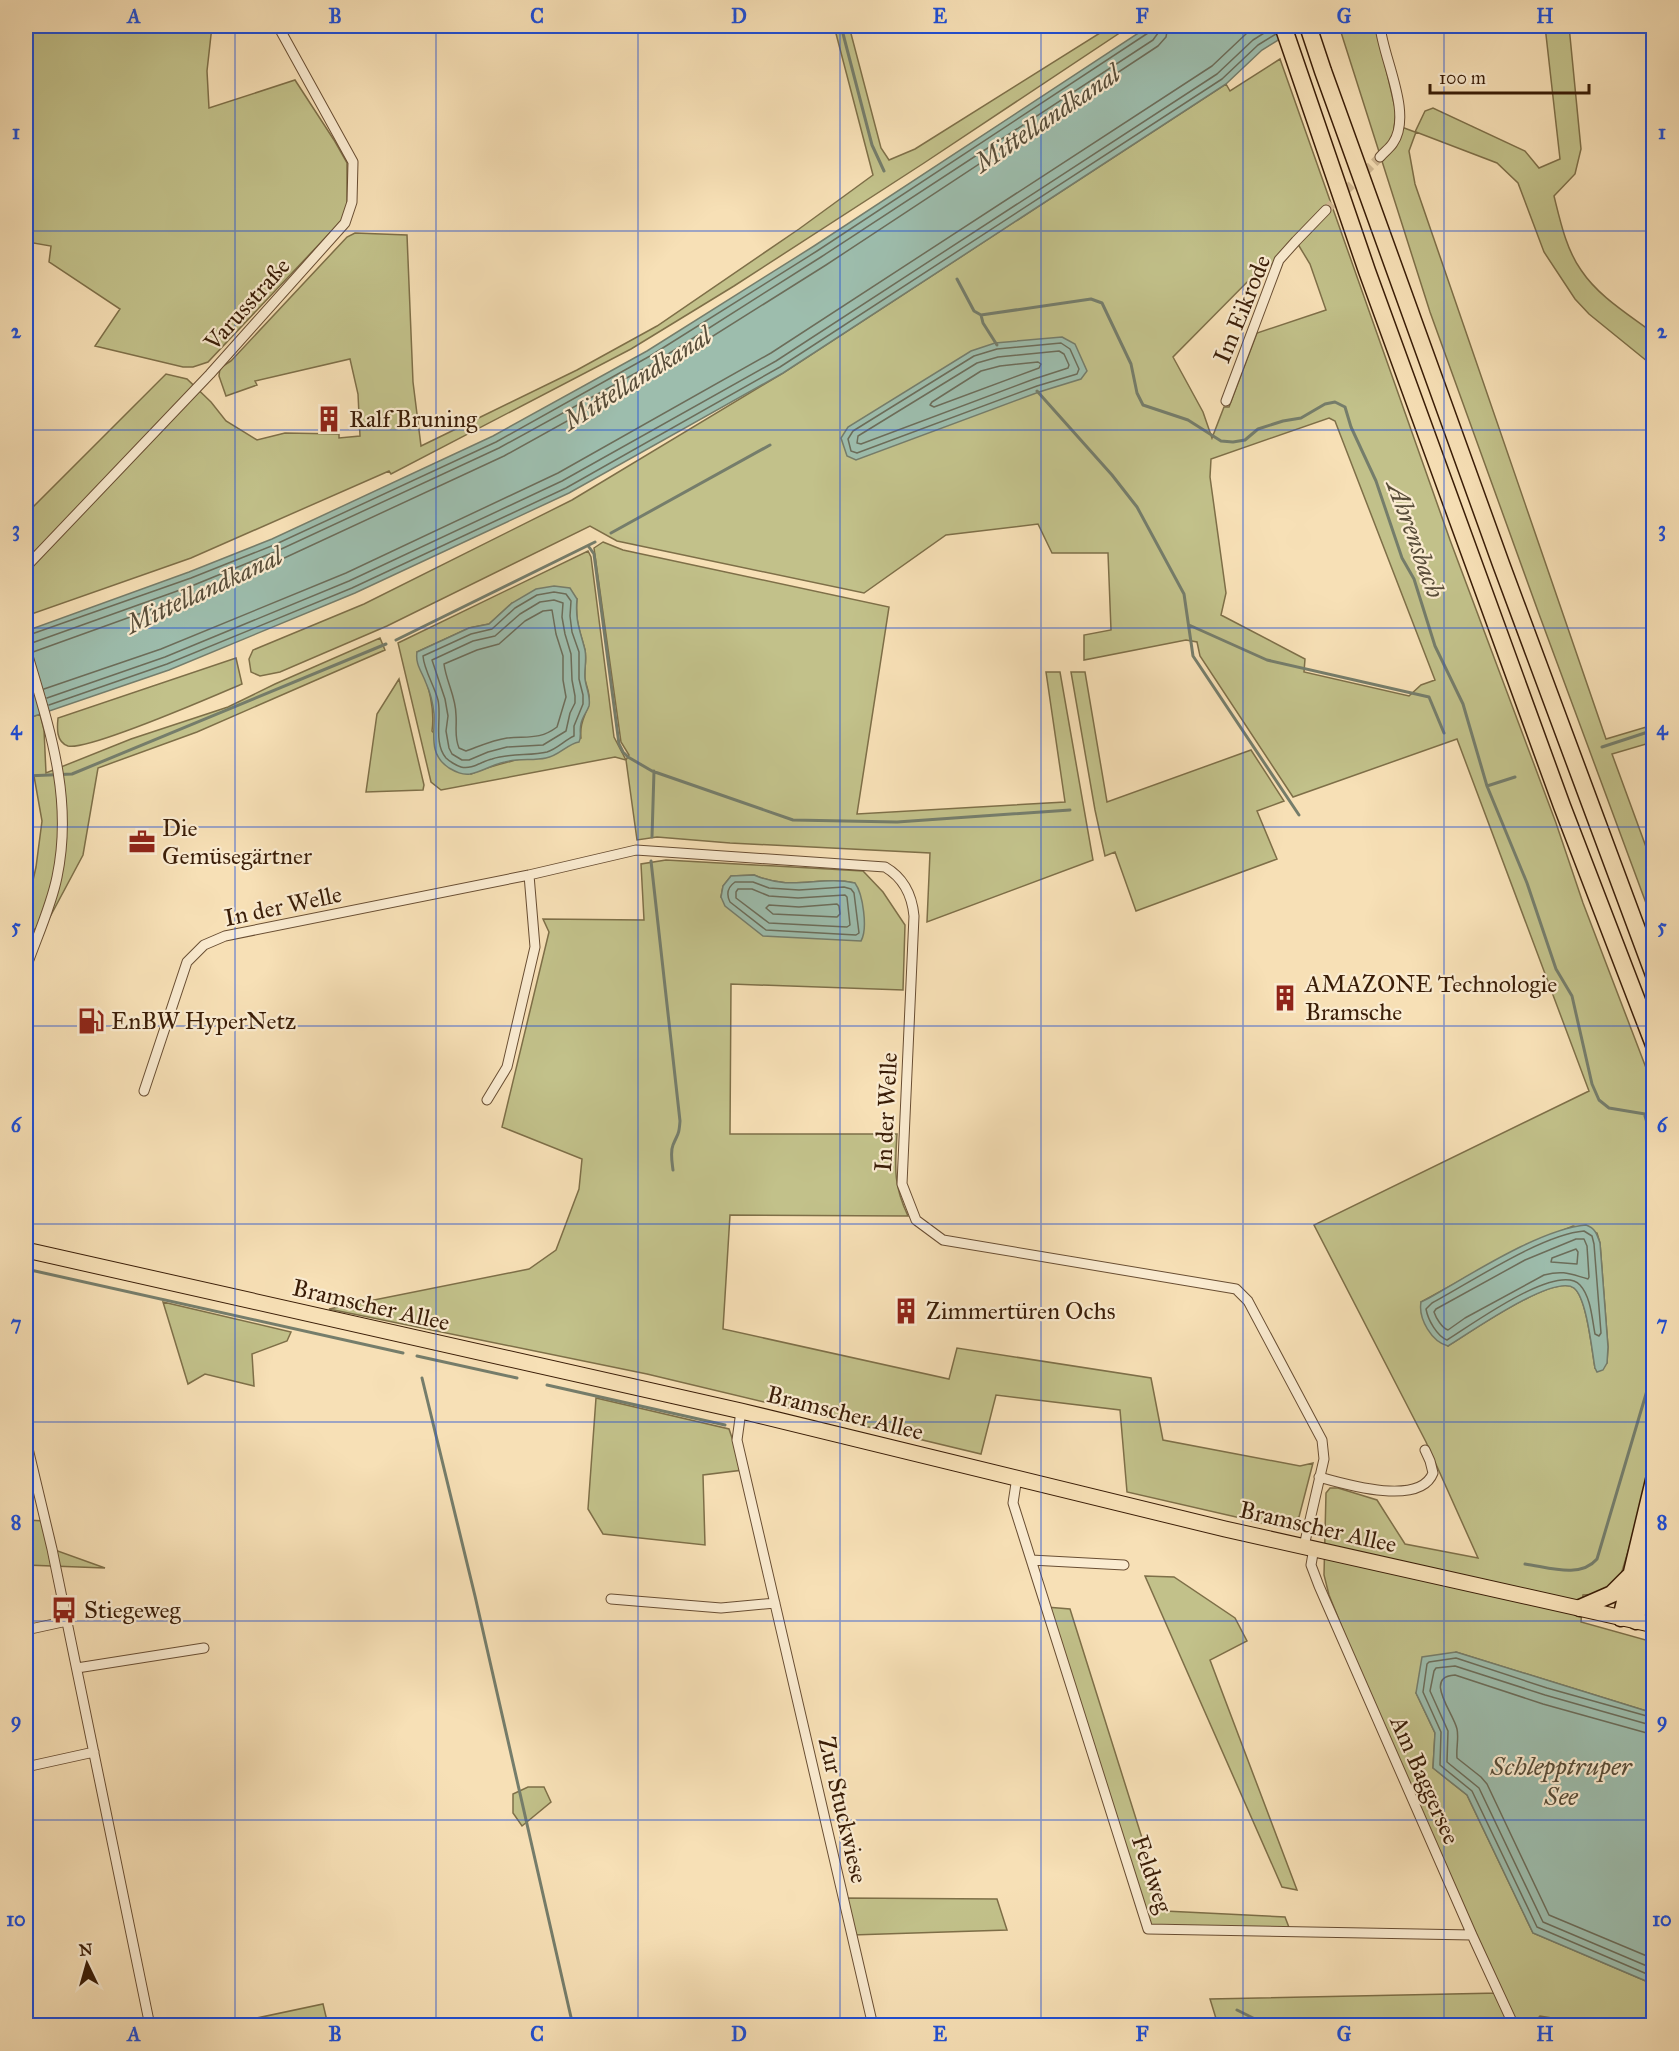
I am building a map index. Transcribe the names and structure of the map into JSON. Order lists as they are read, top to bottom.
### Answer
{
  "streets": {
    "main road": ["Bramscher Allee"],
    "street": [
      "Varusstraße",
      "Im Eikrode",
      "In der Welle",
      "Am Baggersee",
      "Zur Stuckwiese",
      "Feldweg"
    ]
  },
  "crossings": [
    ["In der Welle", "Bramscher Allee"],
    ["In der Welle", "Am Baggersee"],
    ["Bramscher Allee", "Am Baggersee"],
    ["Bramscher Allee", "Zur Stuckwiese"],
    ["Bramscher Allee", "Feldweg"],
    ["Am Baggersee", "Feldweg"]
  ],
  "water": ["Mittellandkanal", "Ahrensbach", "Schlepptruper See"],
  "places": {
    "building": ["Ralf Bruning", "AMAZONE Technologie Bramsche", "Zimmertüren Ochs"],
    "office": ["Die Gemüsegärtner"],
    "fuel station": ["EnBW HyperNetz"],
    "bus stop": ["Stiegeweg"]
  },
  "scale_bar": "100 m",
  "north": "top",
  "grid": {
    "columns": [
      "A",
      "B",
      "C",
      "D",
      "E",
      "F",
      "G",
      "H"
    ],
    "rows": [
      "1",
      "2",
      "3",
      "4",
      "5",
      "6",
      "7",
      "8",
      "9",
      "10"
    ]
  }
}
